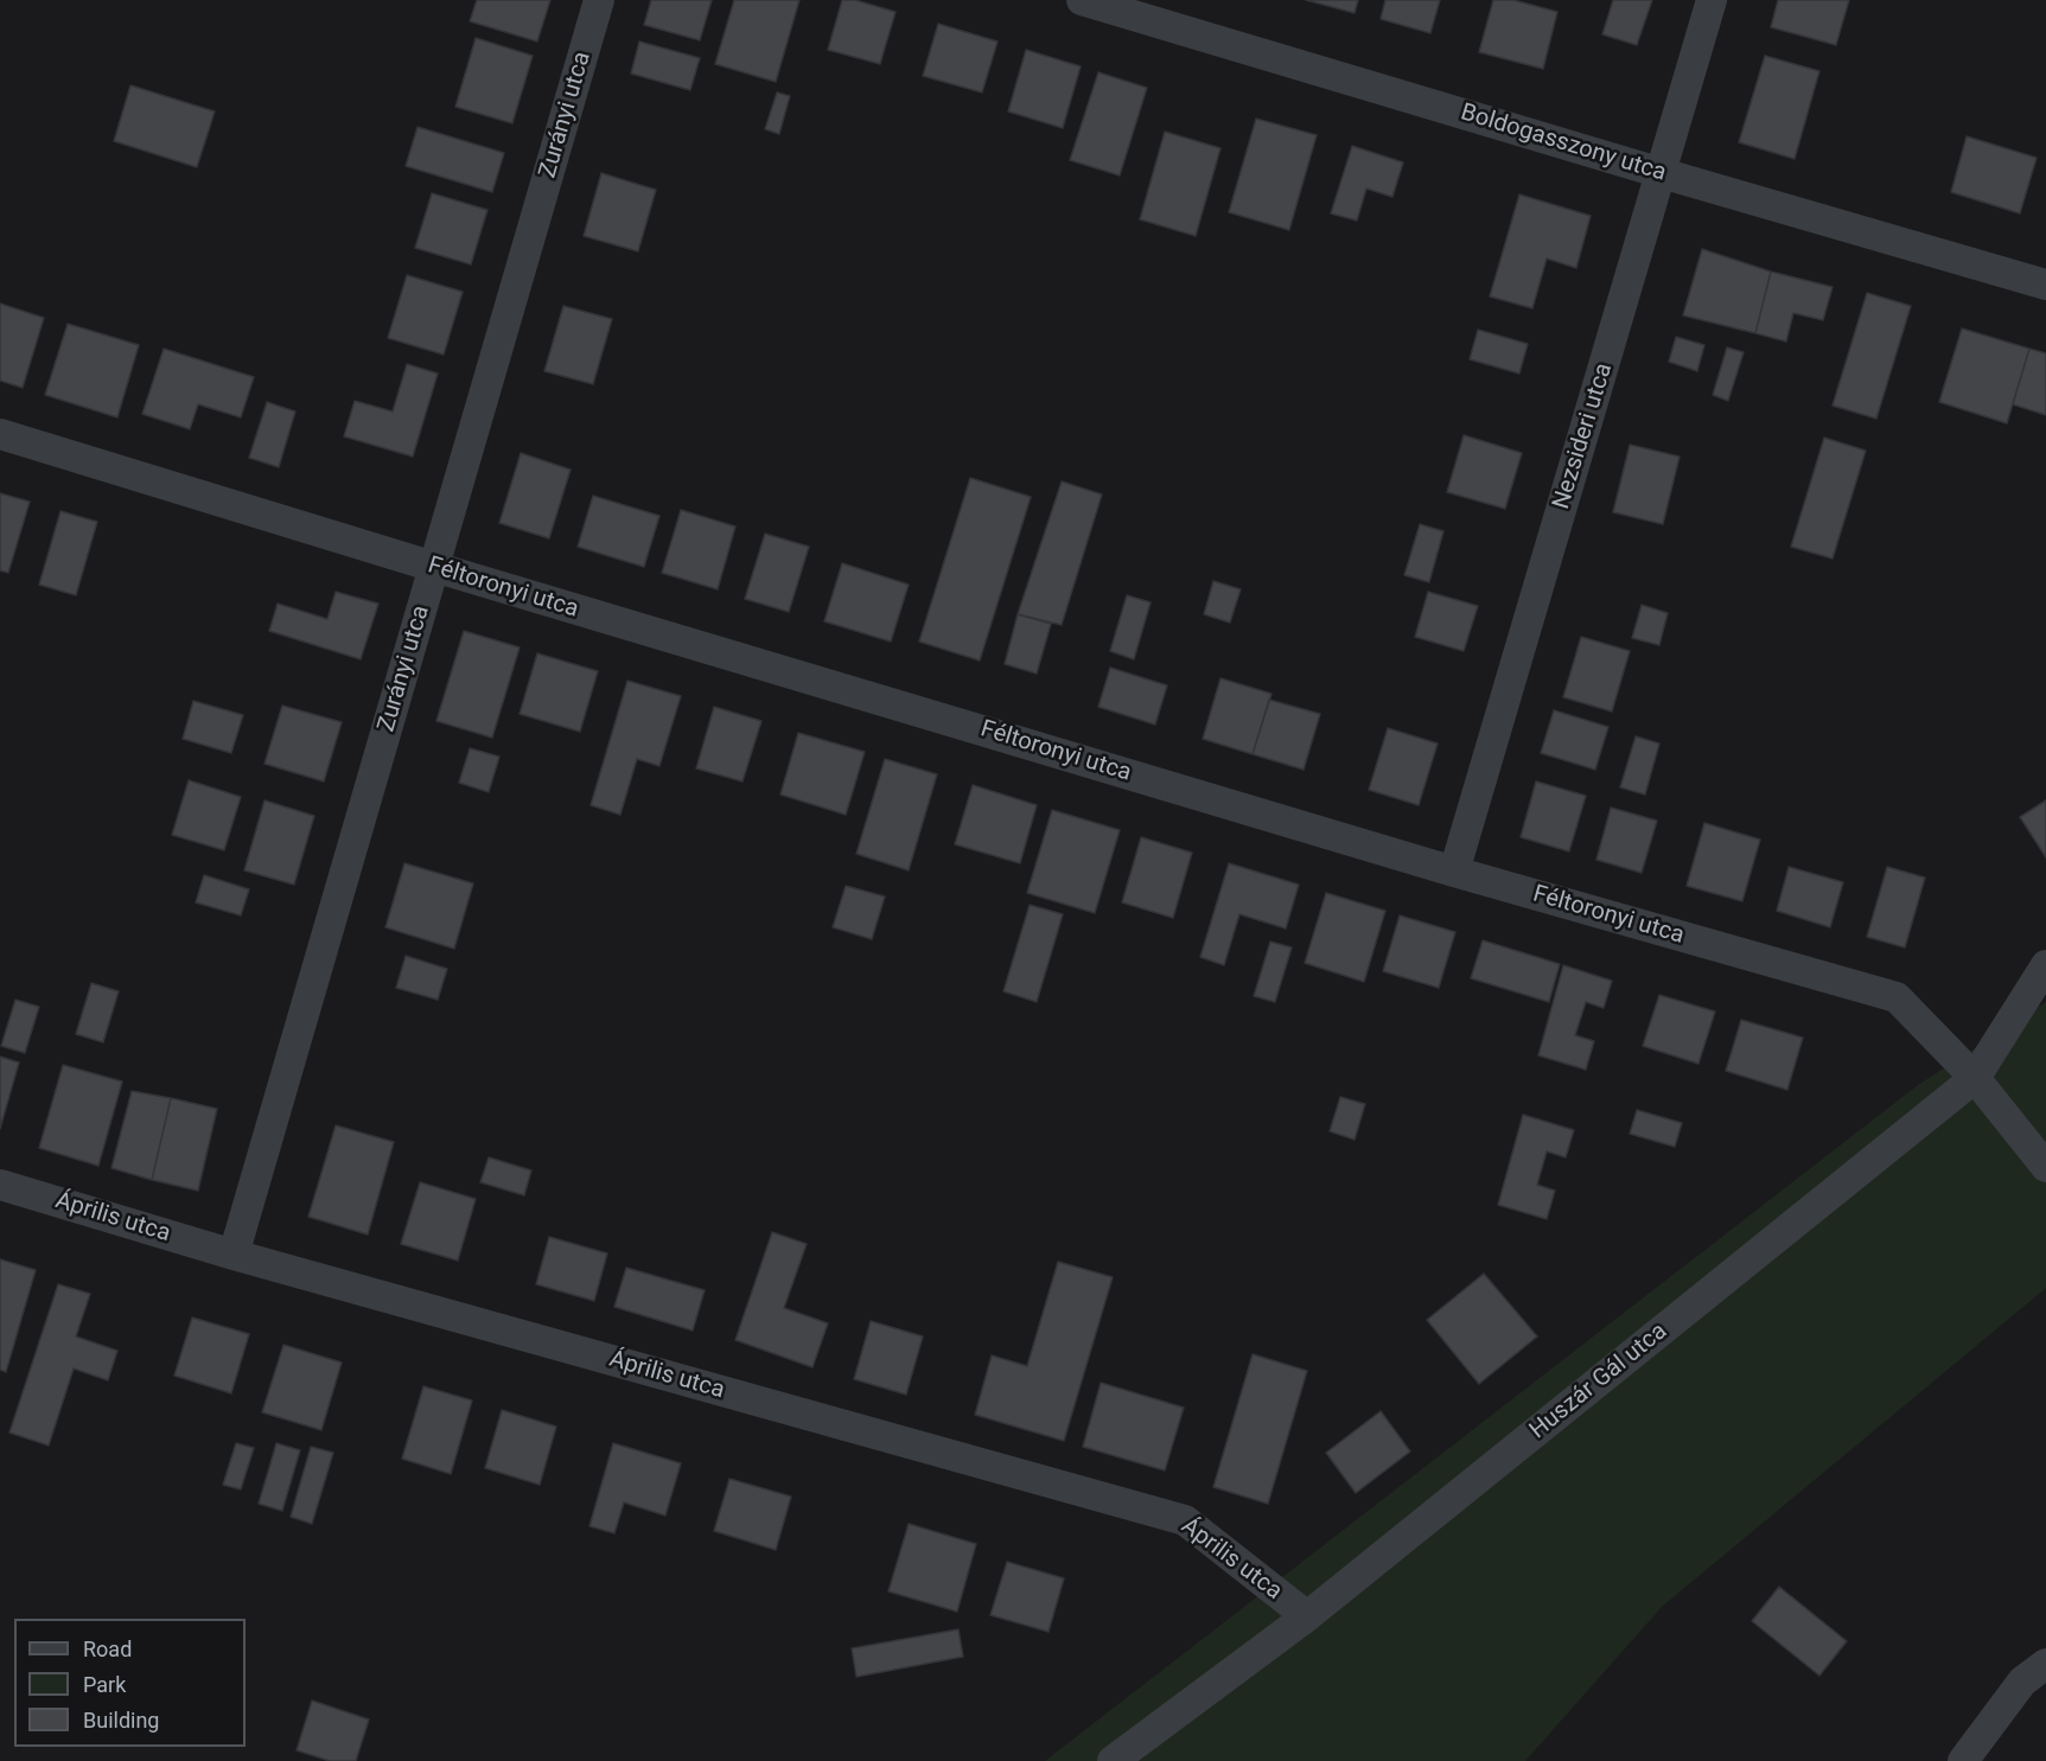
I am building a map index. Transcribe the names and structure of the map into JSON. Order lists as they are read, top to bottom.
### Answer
{
  "streets": {
    "street": [
      "Zurányi utca",
      "Boldogasszony utca",
      "Nezsideri utca",
      "Féltoronyi utca",
      "Április utca",
      "Huszár Gál utca"
    ]
  },
  "crossings": [
    ["Zurányi utca", "Féltoronyi utca"],
    ["Zurányi utca", "Április utca"],
    ["Boldogasszony utca", "Nezsideri utca"],
    ["Nezsideri utca", "Féltoronyi utca"],
    ["Féltoronyi utca", "Huszár Gál utca"],
    ["Április utca", "Huszár Gál utca"]
  ],
  "legend": ["Road", "Park", "Building"]
}
